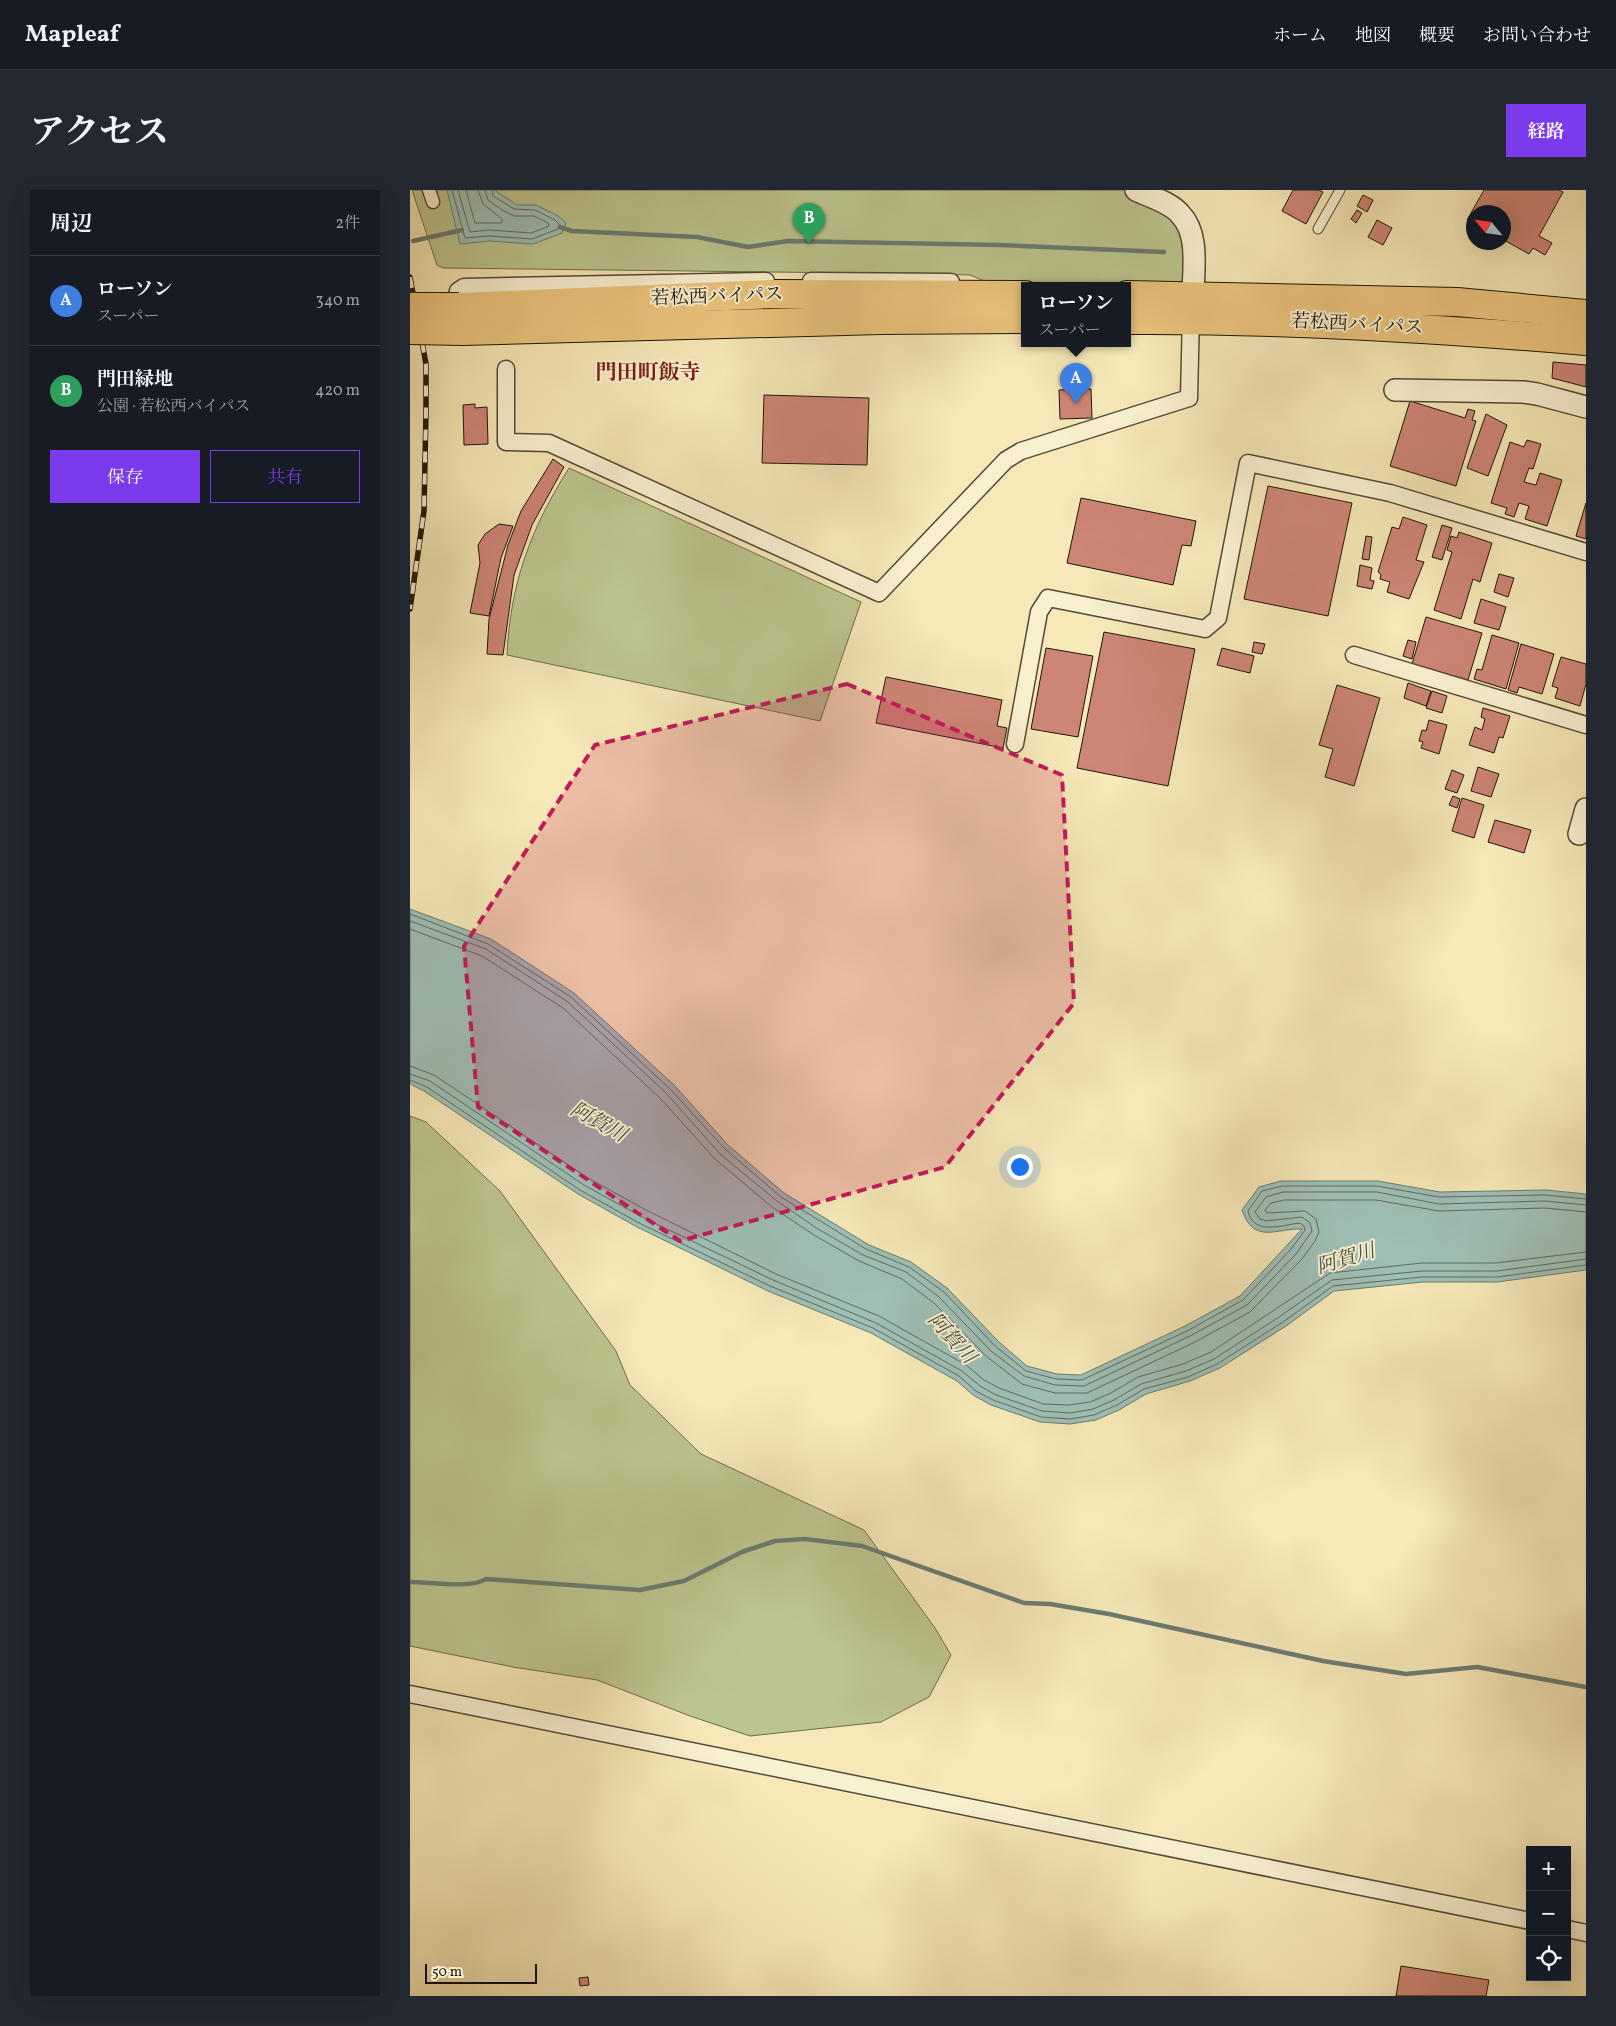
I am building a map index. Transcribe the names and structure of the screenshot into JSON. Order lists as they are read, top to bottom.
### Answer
{
  "streets": {
    "highway": ["若松西バイパス"]
  },
  "districts": ["門田町飯寺"],
  "water": ["阿賀川"],
  "scale_bar": "50 m",
  "north": "top left",
  "page": {
    "header": "Mapleaf",
    "nav": [
      "ホーム",
      "地図",
      "概要",
      "お問い合わせ"
    ],
    "title": "アクセス",
    "buttons": [
      "経路",
      ["保存", "共有"]
    ],
    "heading": ["周辺", "2件"],
    "pins": ["B", "A"],
    "list": [
      {
        "mark": "A",
        "name": "ローソン",
        "note": "スーパー",
        "value": "340 m"
      },
      {
        "mark": "B",
        "name": "門田緑地",
        "note": "公園 · 若松西バイパス",
        "value": "420 m"
      }
    ],
    "popup": ["ローソン", "スーパー"],
    "map_buttons": ["+", "−"],
    "scale": "50 m"
  }
}
